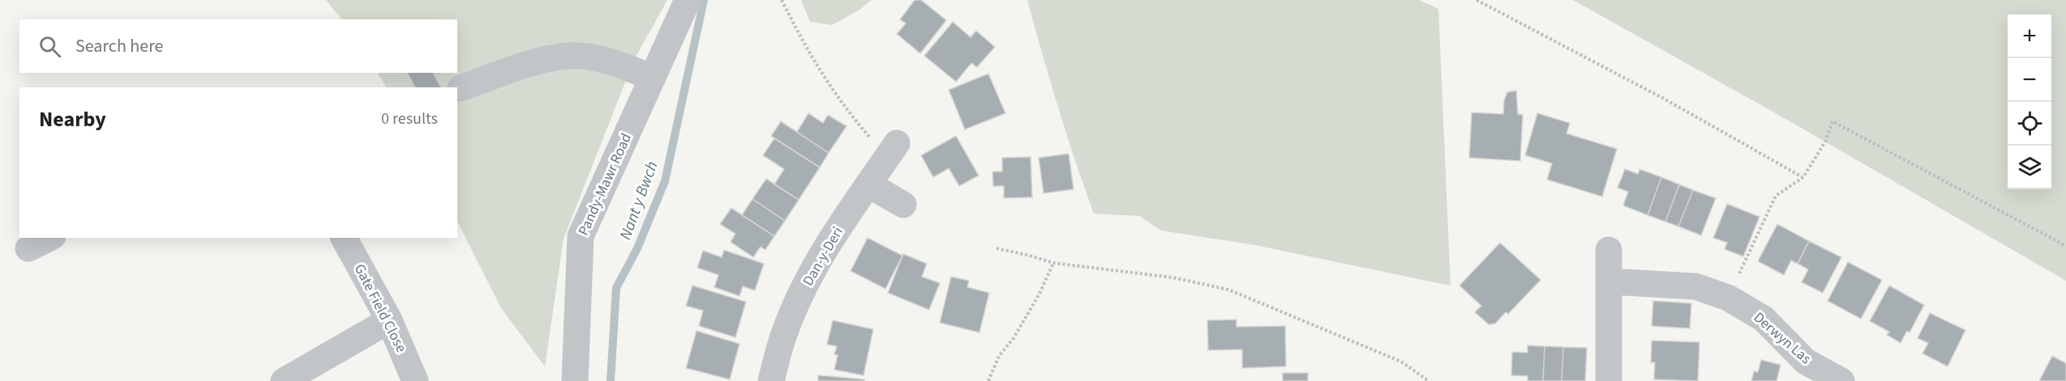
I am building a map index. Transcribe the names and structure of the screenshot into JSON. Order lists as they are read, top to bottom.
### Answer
{
  "streets": {
    "street": [
      "Pandy-Mawr Road",
      "Dan-y-Deri",
      "Gate Field Close",
      "Derwyn Las"
    ]
  },
  "water": ["Nant y Bwch"],
  "page": {
    "map_buttons": ["+", "−"],
    "search": "Search here",
    "heading": ["Nearby", "0 results"]
  }
}
